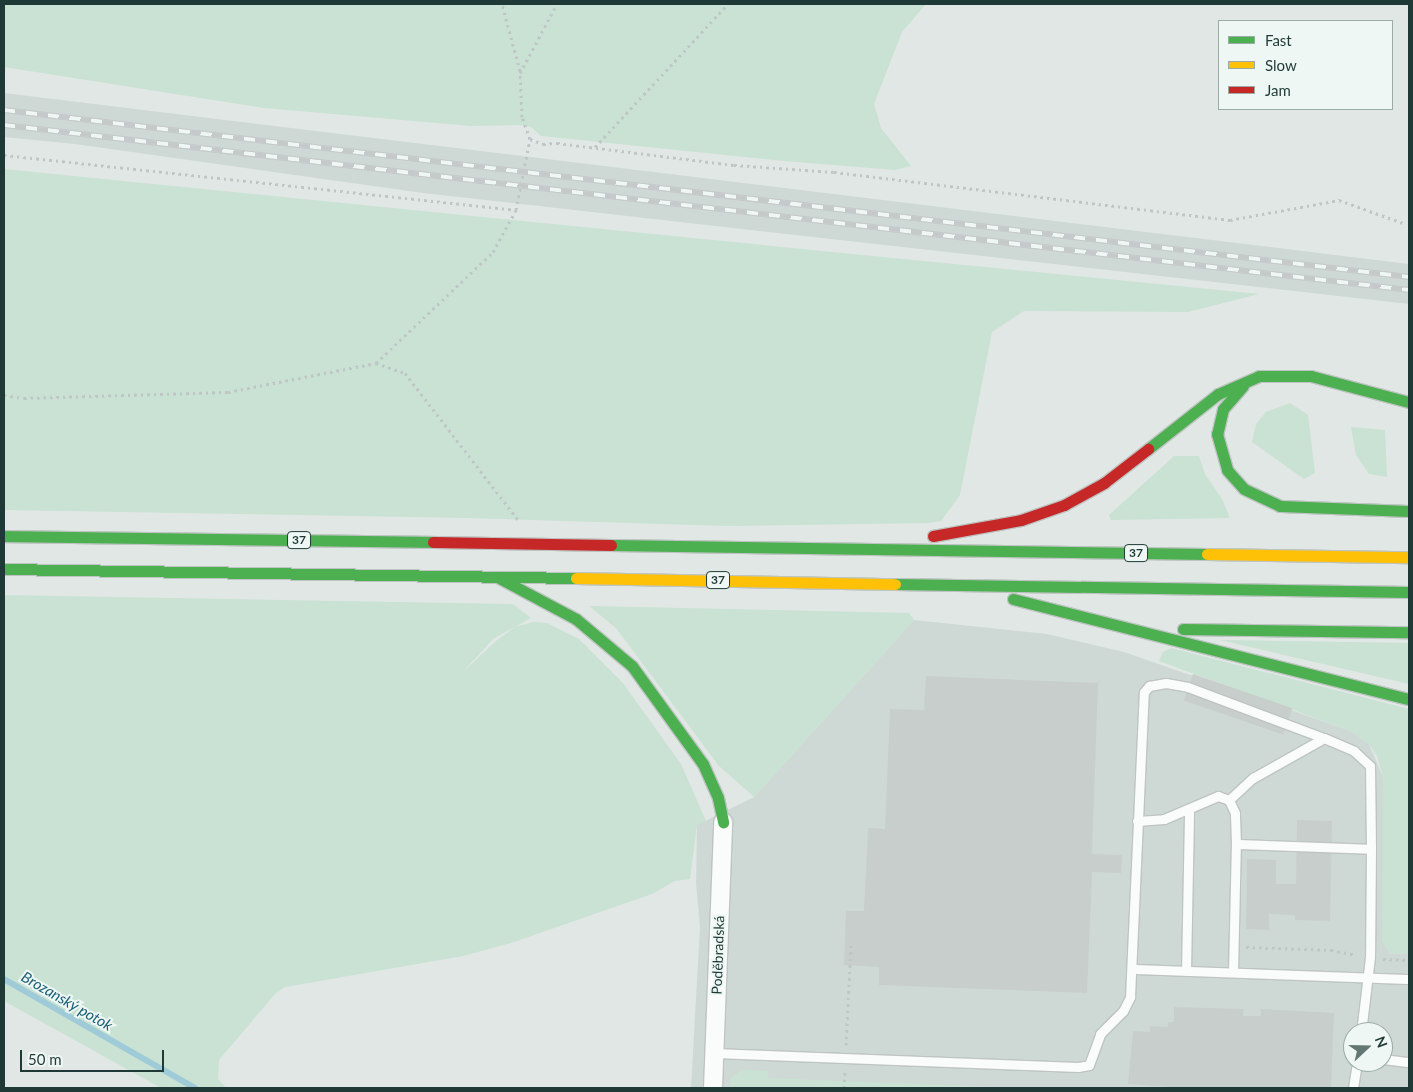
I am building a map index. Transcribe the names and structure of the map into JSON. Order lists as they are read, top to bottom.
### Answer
{
  "streets": {
    "main road": ["37"],
    "street": ["Poděbradská"]
  },
  "water": ["Brozanský potok"],
  "legend": ["Fast", "Slow", "Jam"],
  "scale_bar": "50 m",
  "north": "right"
}
